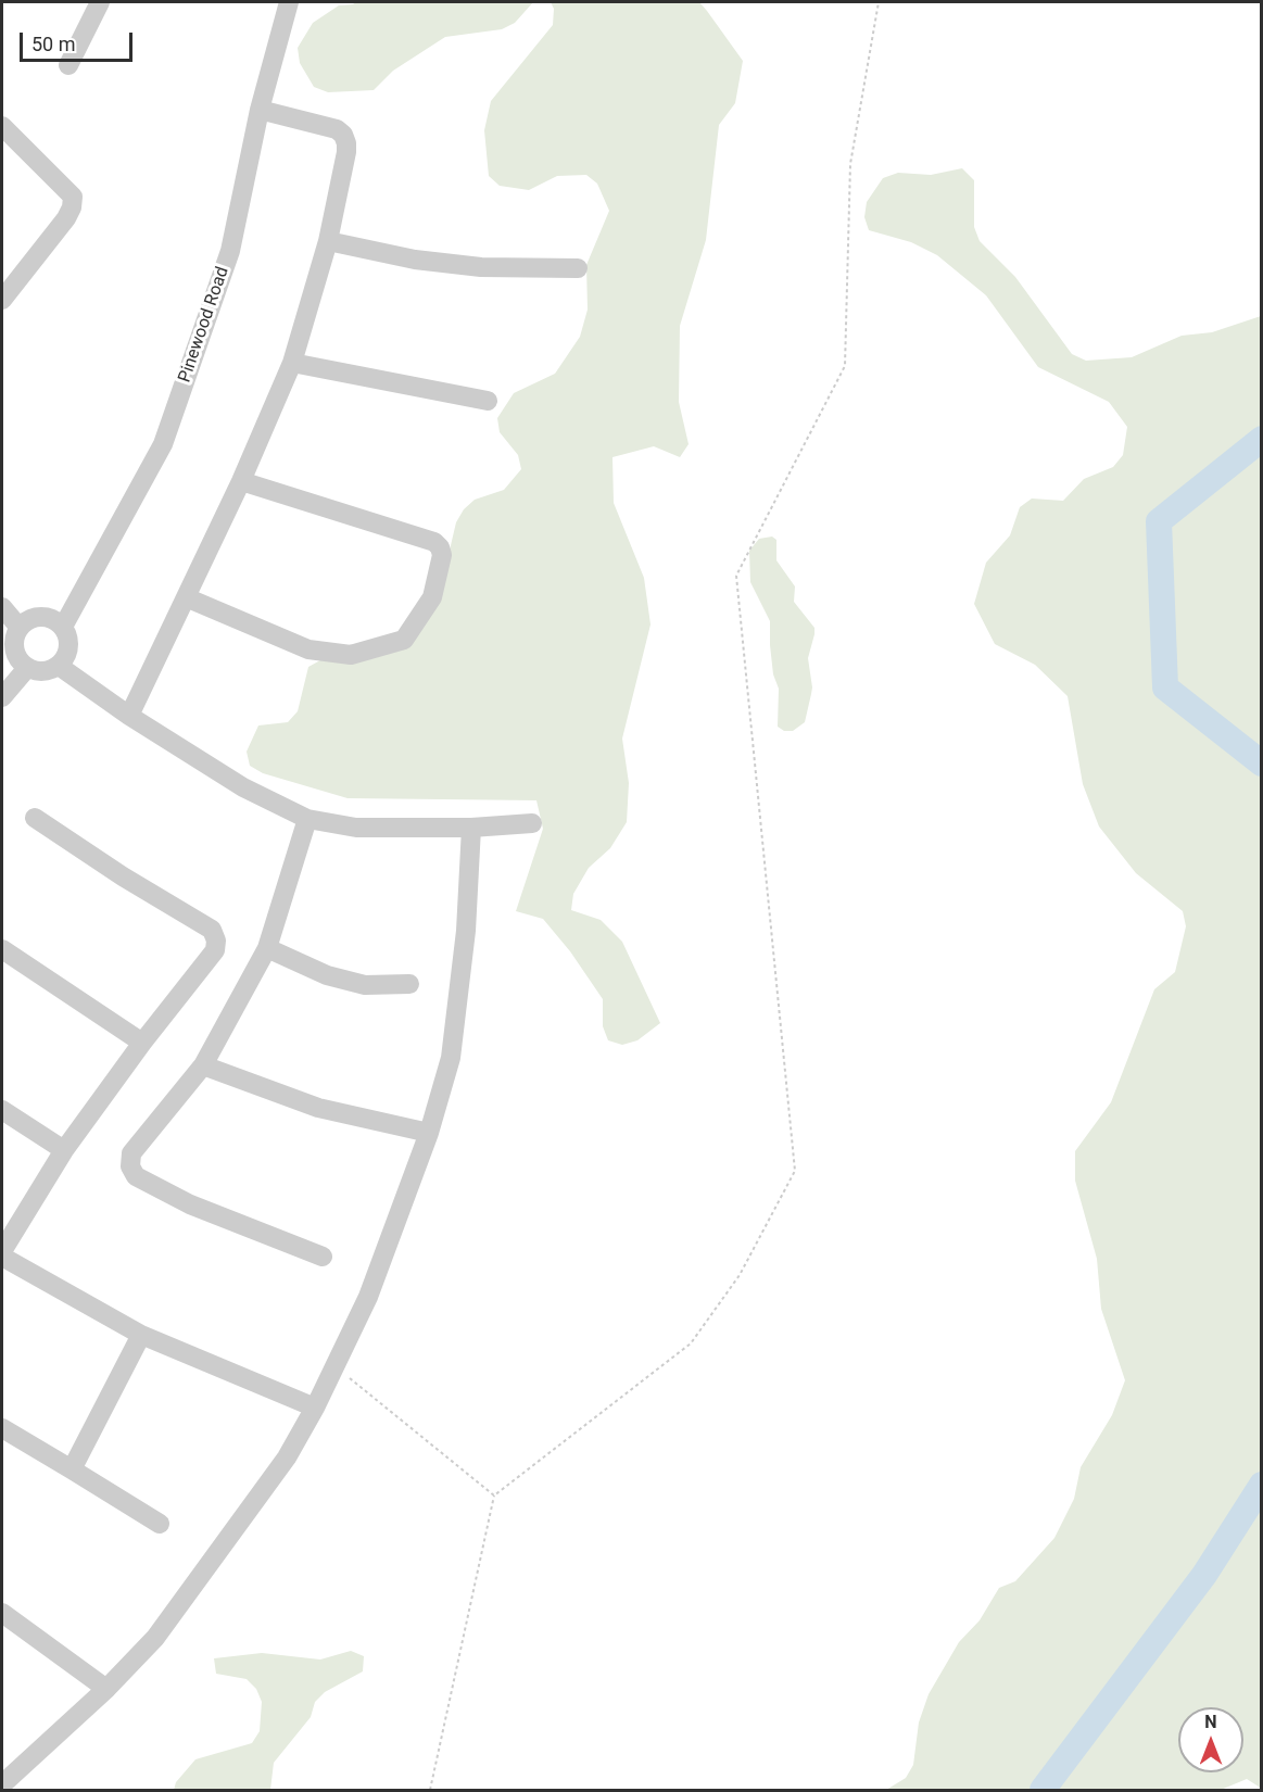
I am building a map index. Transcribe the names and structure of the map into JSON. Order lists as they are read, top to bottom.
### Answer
{
  "streets": {
    "street": ["Pinewood Road"]
  },
  "scale_bar": "50 m",
  "north": "top"
}
